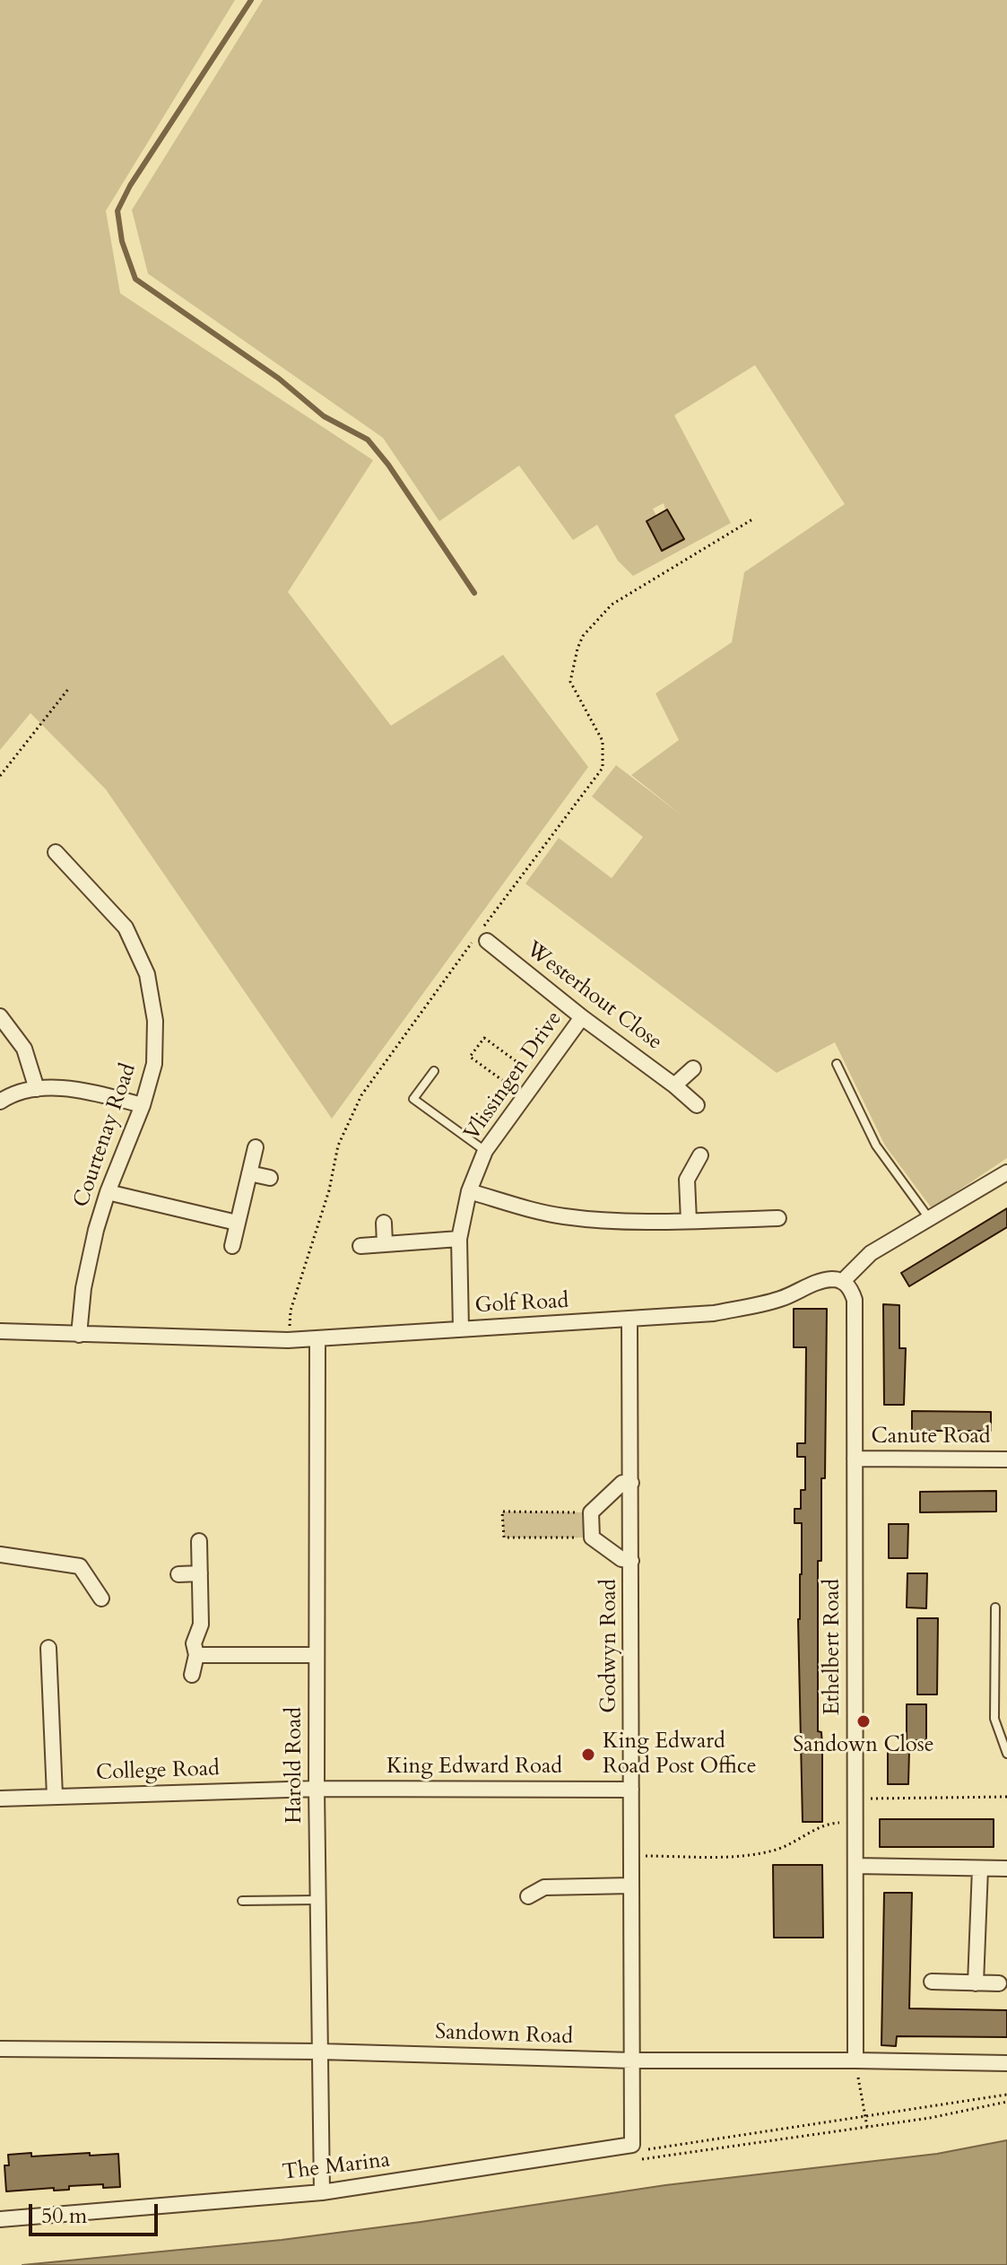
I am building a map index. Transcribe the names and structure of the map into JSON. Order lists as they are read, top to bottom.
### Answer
{
  "streets": {
    "street": [
      "Westerhout Close",
      "Vlissingen Drive",
      "Courtenay Road",
      "Golf Road",
      "Canute Road",
      "Godwyn Road",
      "Ethelbert Road",
      "Harold Road",
      "King Edward Road",
      "College Road",
      "Sandown Road",
      "The Marina"
    ]
  },
  "crossings": [
    ["Westerhout Close", "Vlissingen Drive"],
    ["Vlissingen Drive", "Golf Road"],
    ["Courtenay Road", "Golf Road"],
    ["Golf Road", "Godwyn Road"],
    ["Golf Road", "Ethelbert Road"],
    ["Golf Road", "Harold Road"],
    ["Canute Road", "Ethelbert Road"],
    ["Godwyn Road", "King Edward Road"],
    ["Godwyn Road", "Sandown Road"],
    ["Godwyn Road", "The Marina"],
    ["Ethelbert Road", "Sandown Road"],
    ["Harold Road", "King Edward Road"],
    ["Harold Road", "College Road"],
    ["Harold Road", "Sandown Road"],
    ["Harold Road", "The Marina"],
    ["King Edward Road", "College Road"]
  ],
  "places": ["Sandown Close", "King Edward Road Post Office"],
  "scale_bar": "50 m"
}
